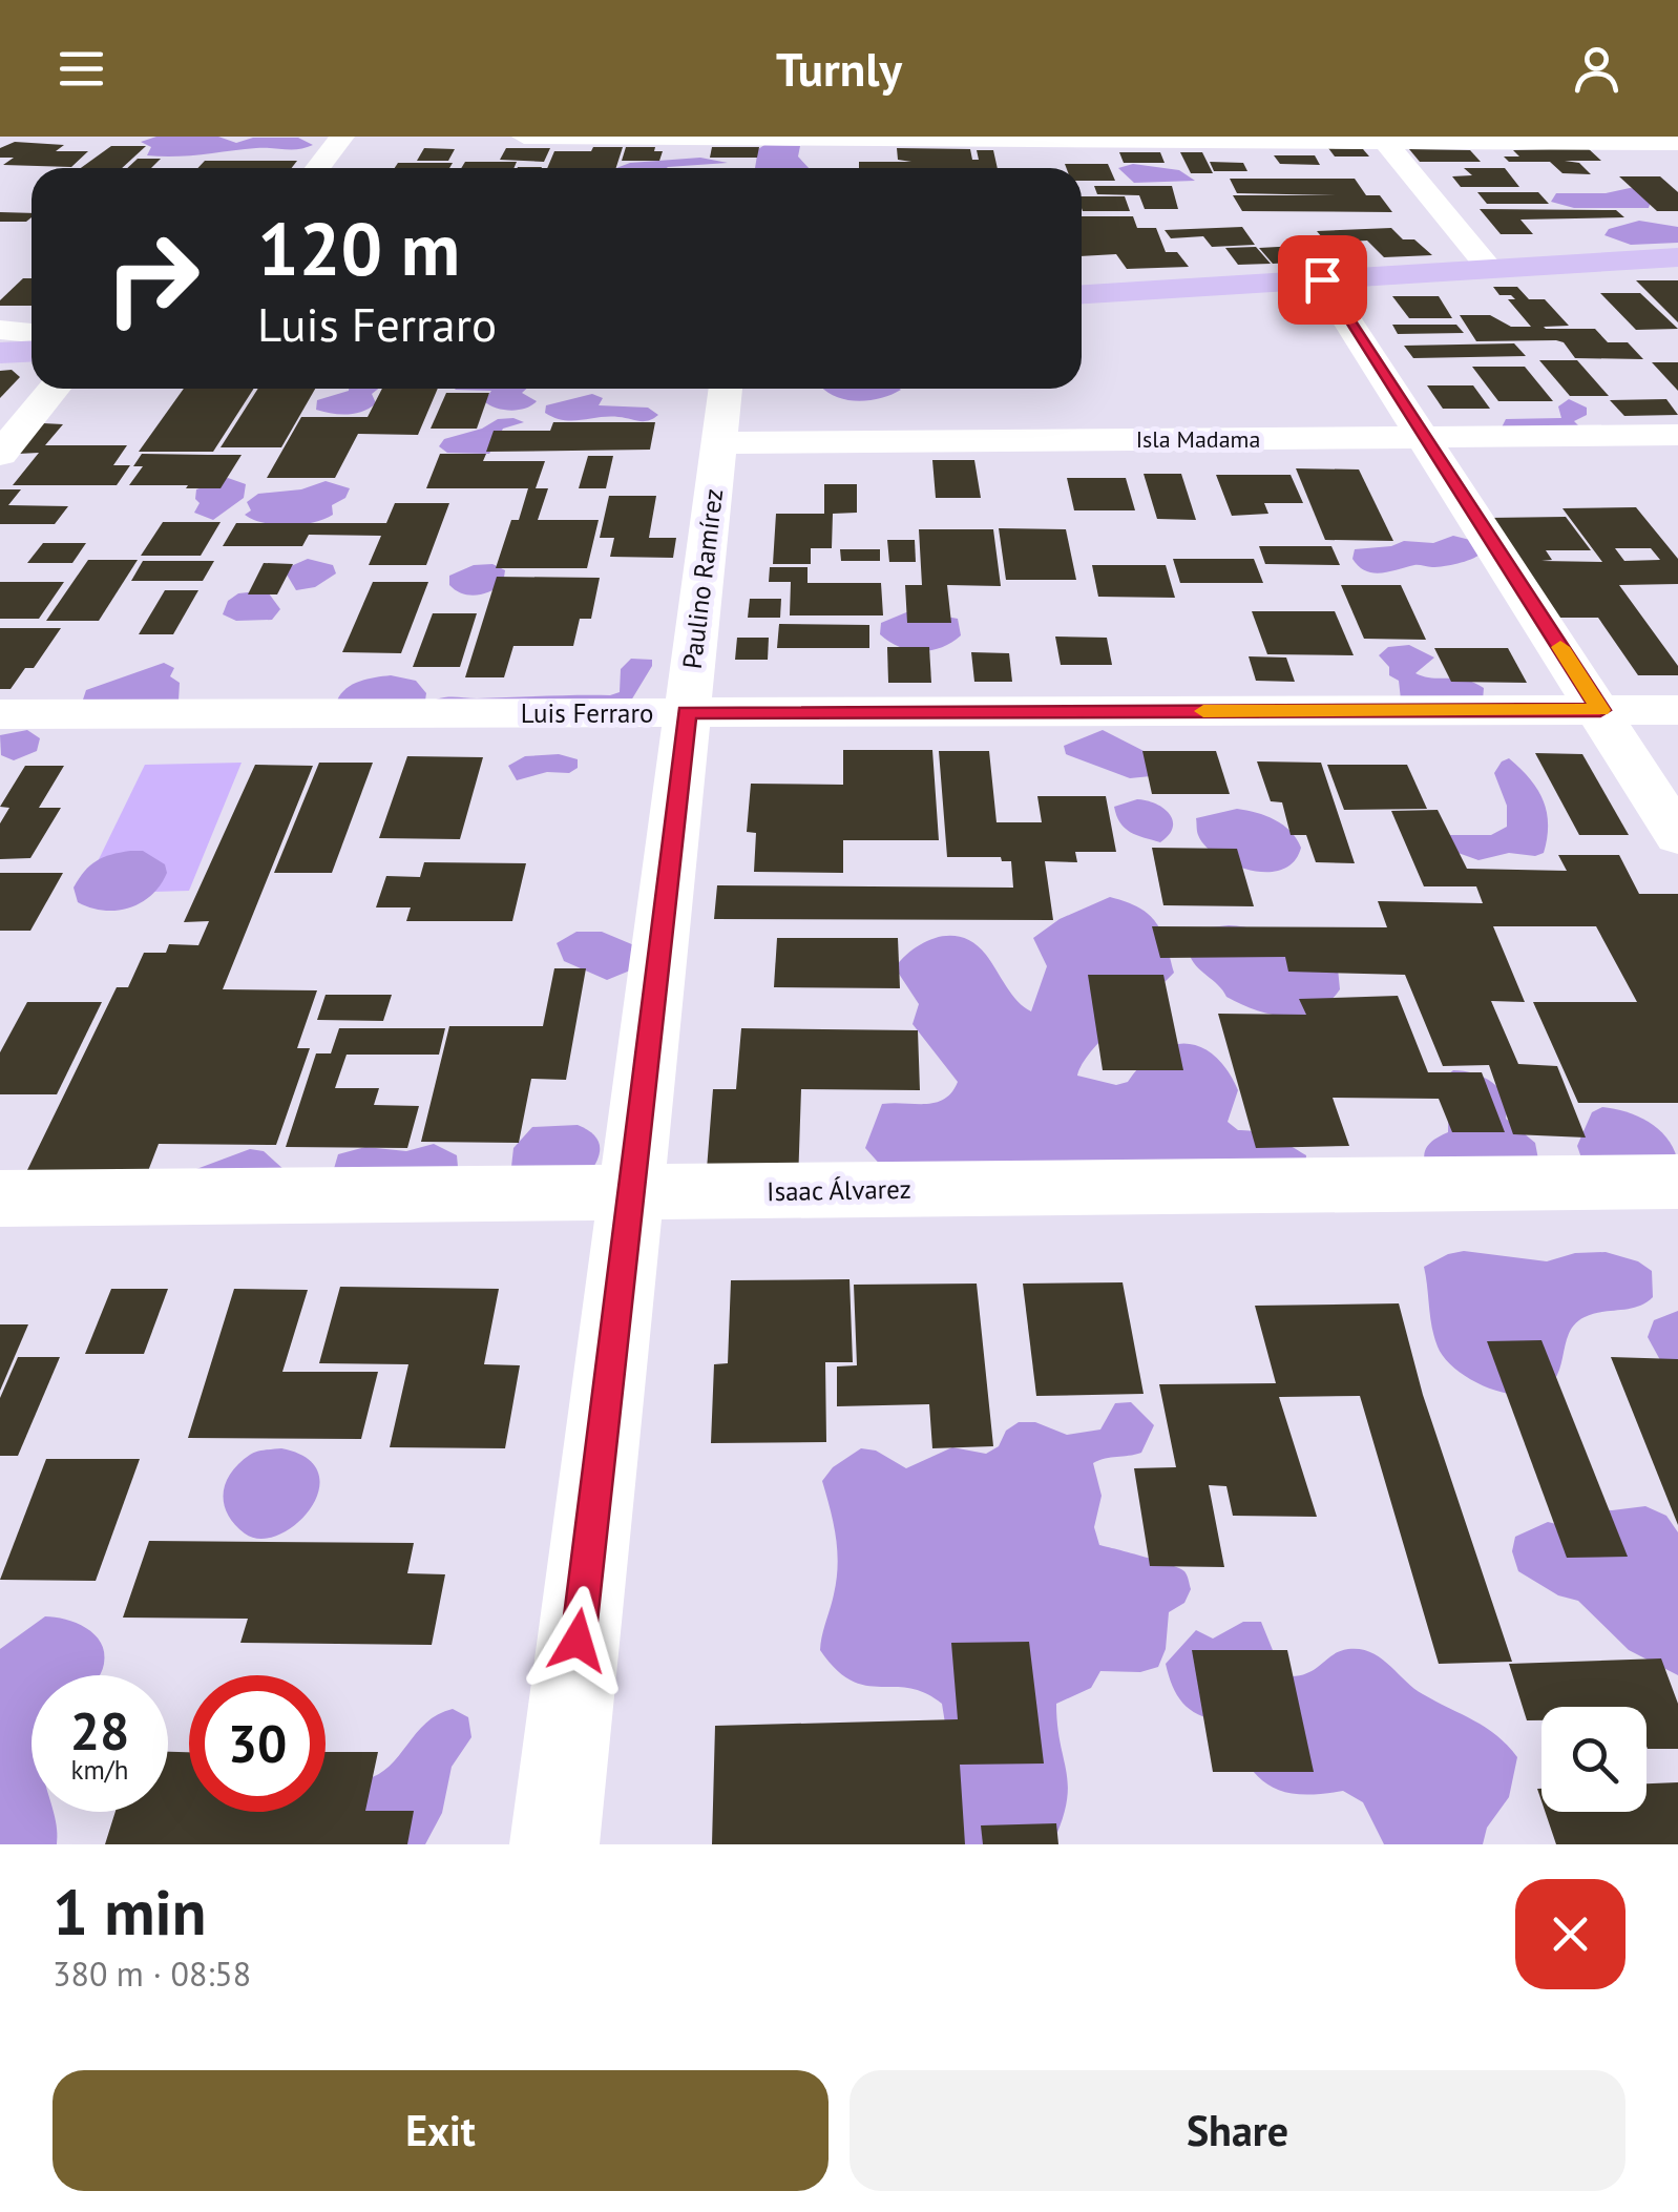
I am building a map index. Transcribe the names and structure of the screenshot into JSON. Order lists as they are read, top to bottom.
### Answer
{
  "streets": {
    "street": [
      "Isla Madama",
      "Paulino Ramírez",
      "Luis Ferraro",
      "Isaac Álvarez"
    ]
  },
  "crossings": [
    ["Isla Madama", "Paulino Ramírez"],
    ["Paulino Ramírez", "Luis Ferraro"],
    ["Paulino Ramírez", "Isaac Álvarez"]
  ],
  "page": {
    "header": "Turnly",
    "turn": ["120 m", "Luis Ferraro"],
    "speed": "28 km/h",
    "limit": "30",
    "heading": ["1 min", "380 m · 08:58"],
    "buttons": ["Exit", "Share"]
  }
}
